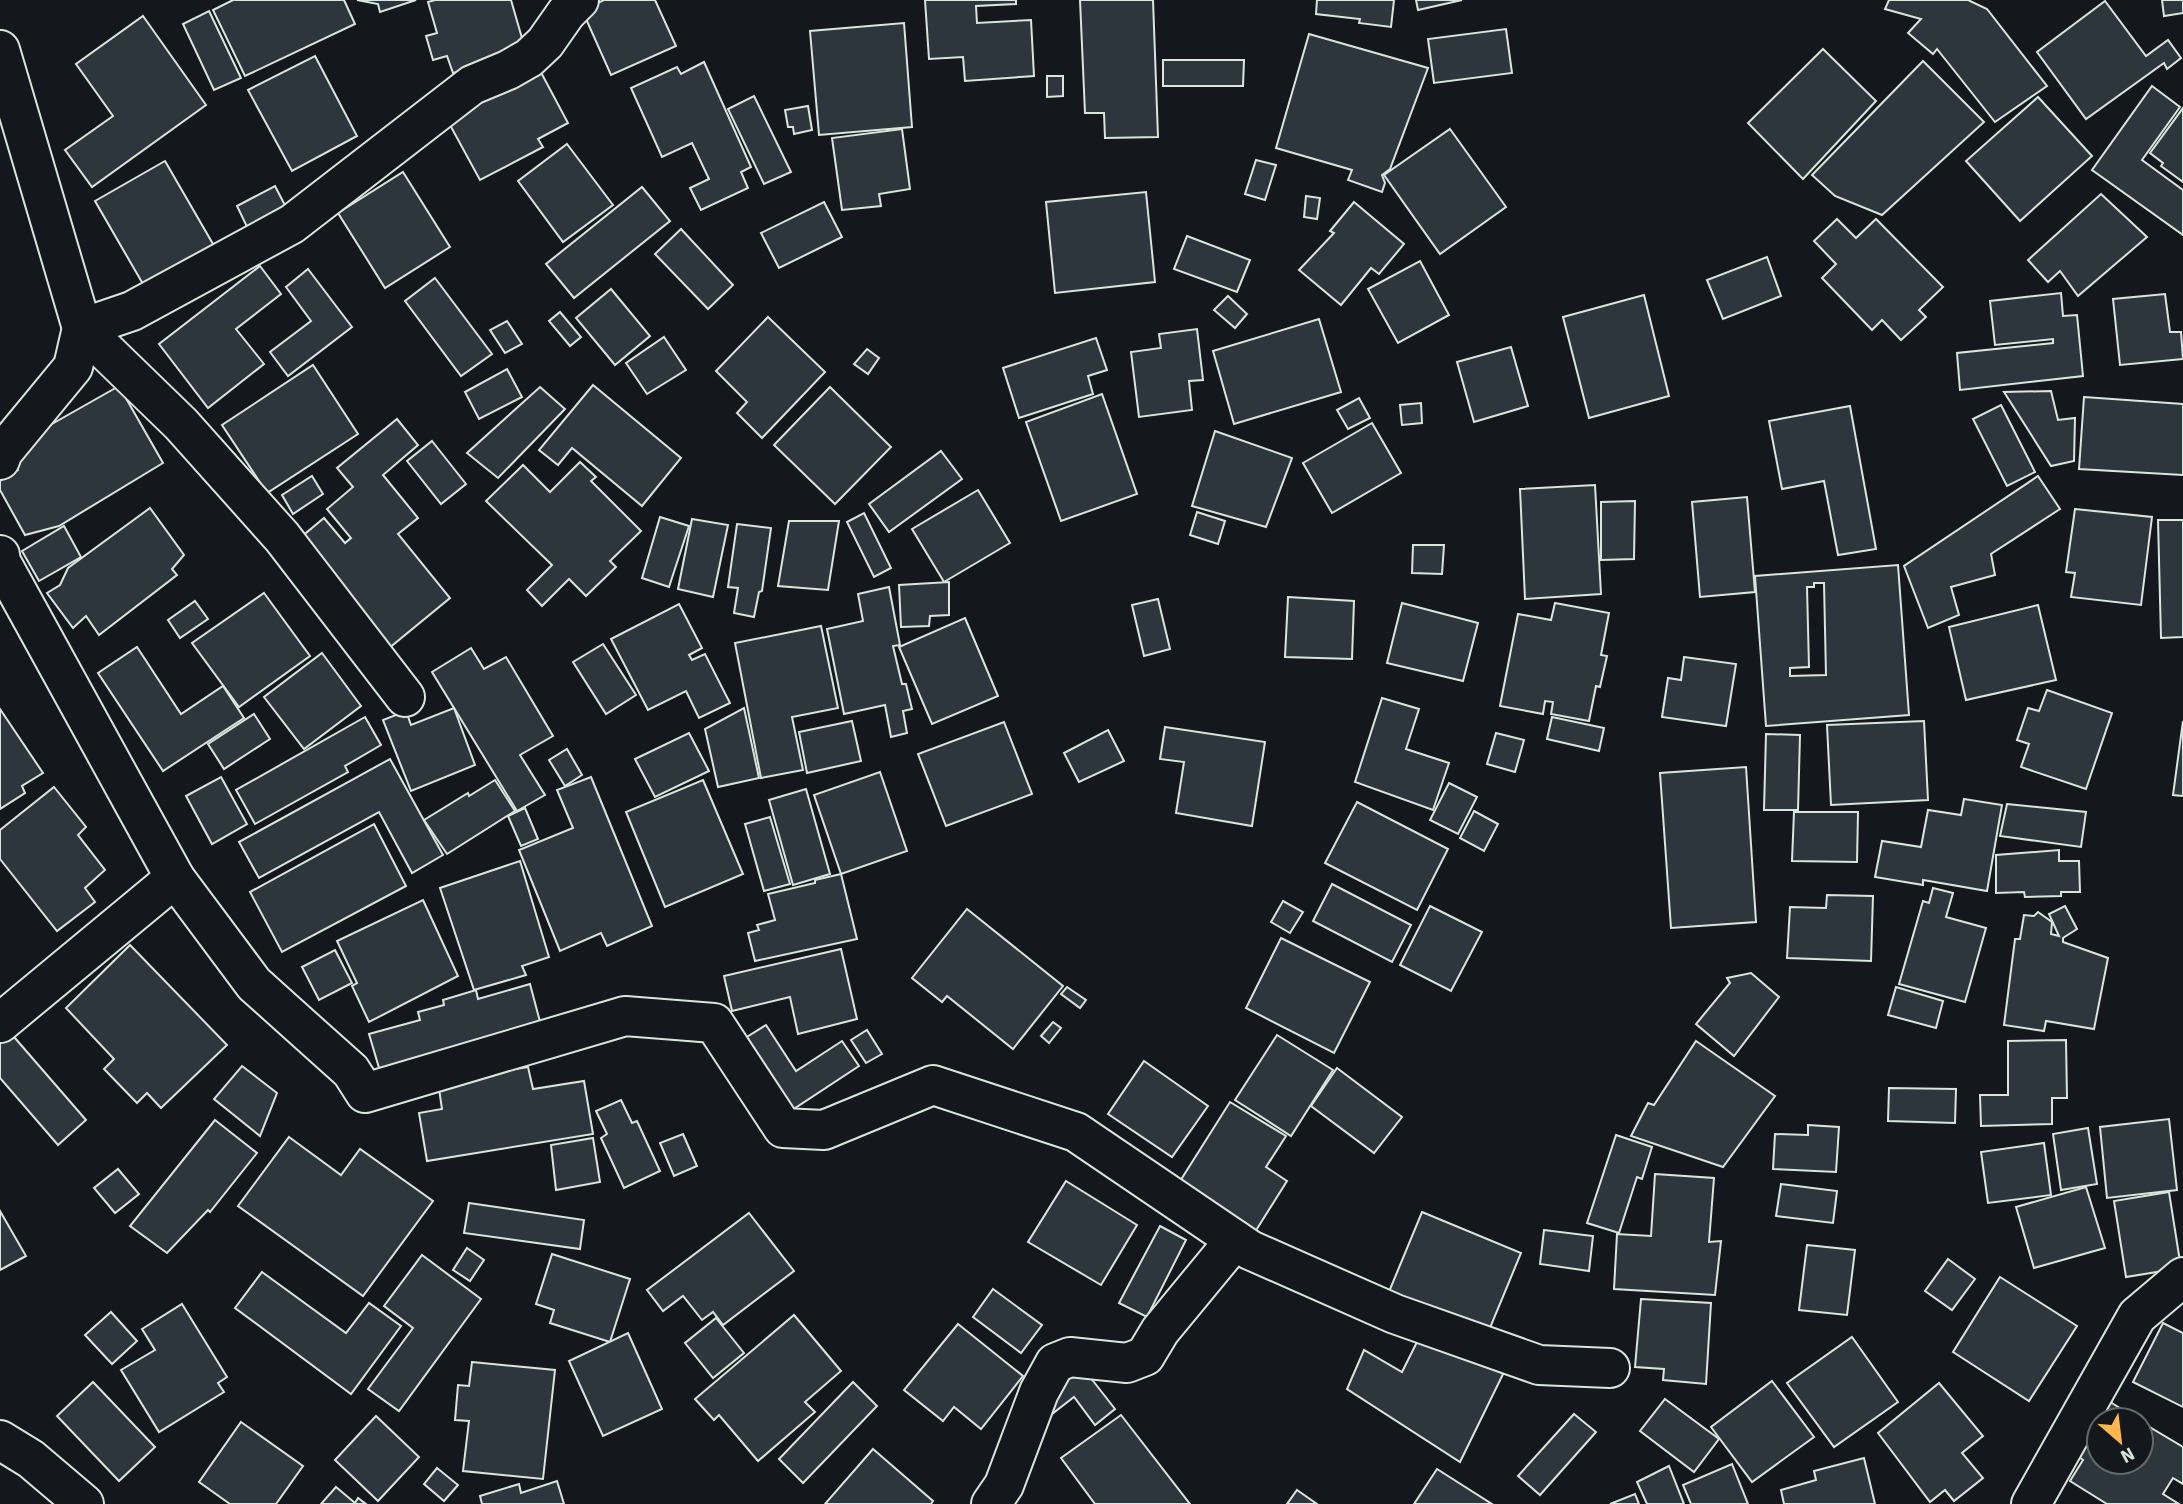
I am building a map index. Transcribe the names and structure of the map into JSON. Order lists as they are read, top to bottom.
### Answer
{
  "north": "bottom right"
}
